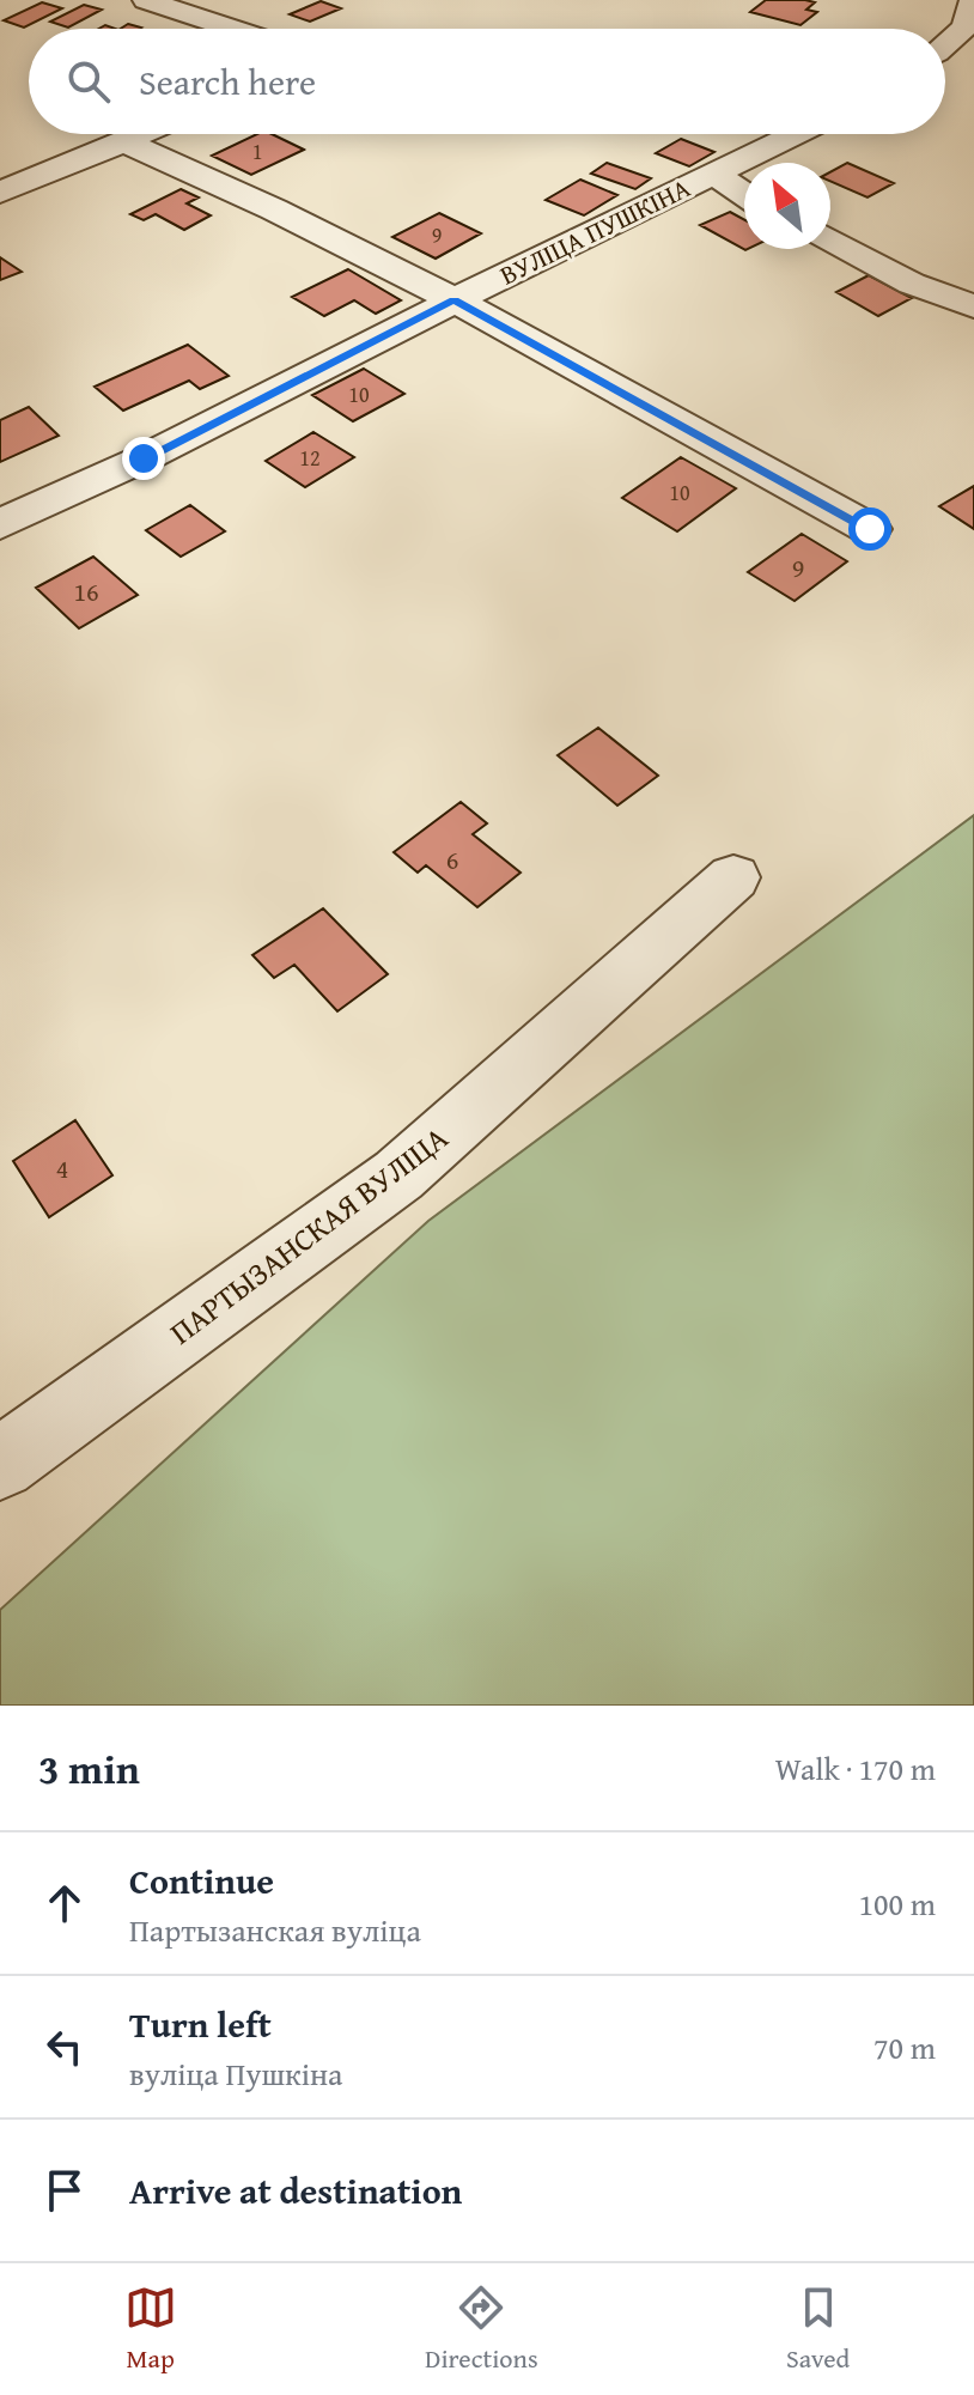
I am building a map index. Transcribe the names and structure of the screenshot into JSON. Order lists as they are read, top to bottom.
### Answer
{
  "streets": {
    "street": ["ВУЛІЦА ПУШКІНА", "ПАРТЫЗАНСКАЯ ВУЛІЦА"]
  },
  "house_numbers": [
    "1",
    "9",
    "10",
    "12",
    "10",
    "9",
    "16",
    "6",
    "4"
  ],
  "north": "top left",
  "page": {
    "search": "Search here",
    "heading": ["3 min", "Walk · 170 m"],
    "list": [
      ["Continue", "Партызанская вуліца", "100 m"],
      ["Turn left", "вуліца Пушкіна", "70 m"],
      "Arrive at destination"
    ],
    "nav": ["Map", "Directions", "Saved"]
  }
}
